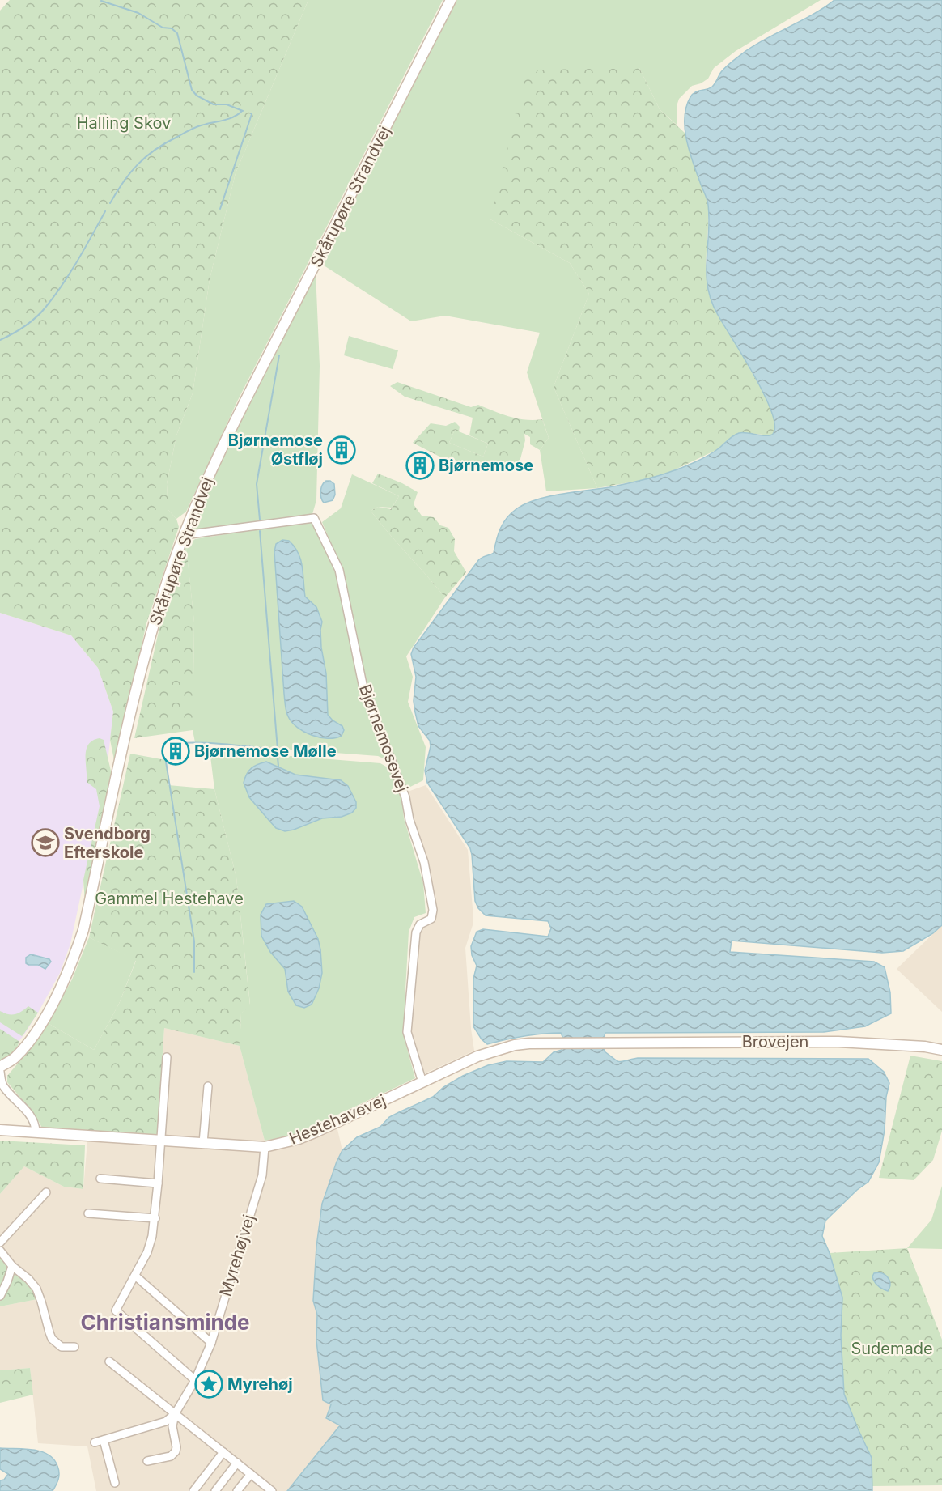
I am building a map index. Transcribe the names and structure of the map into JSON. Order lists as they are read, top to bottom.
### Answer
{
  "streets": {
    "street": [
      "Skårupøre Strandvej",
      "Bjørnemosevej",
      "Brovejen",
      "Hestehavevej",
      "Myrehøjvej"
    ]
  },
  "crossings": [
    ["Skårupøre Strandvej", "Bjørnemosevej"],
    ["Bjørnemosevej", "Hestehavevej"],
    ["Brovejen", "Hestehavevej"],
    ["Hestehavevej", "Myrehøjvej"]
  ],
  "districts": ["Christiansminde"],
  "parks": ["Halling Skov", "Gammel Hestehave", "Sudemade"],
  "places": {
    "building": ["Bjørnemose Østfløj", "Bjørnemose", "Bjørnemose Mølle"],
    "school or university": ["Svendborg Efterskole"],
    "place": ["Myrehøj"]
  }
}
